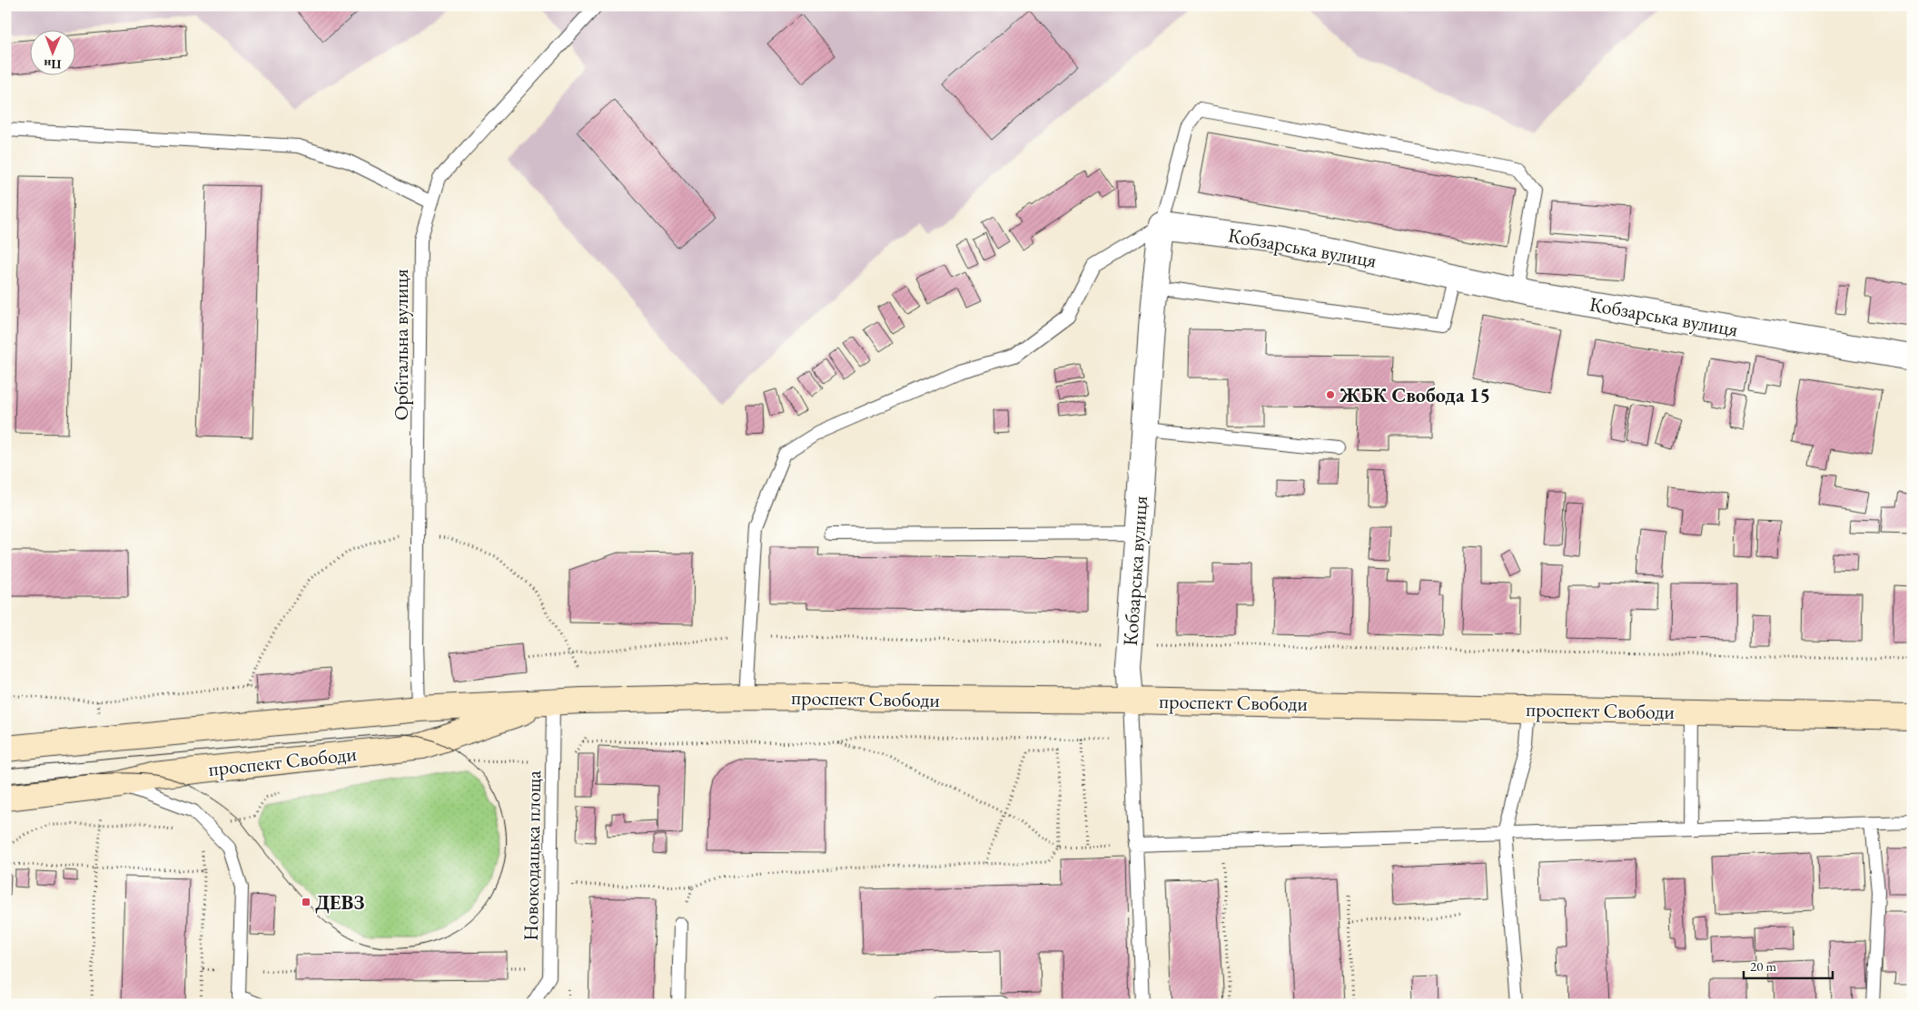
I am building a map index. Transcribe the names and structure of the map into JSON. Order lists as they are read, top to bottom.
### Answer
{
  "streets": {
    "main road": ["проспект Свободи"],
    "street": ["Кобзарська вулиця"],
    "lane": ["Орбітальна вулиця", "Новокодацька площа"]
  },
  "crossings": [
    ["Кобзарська вулиця", "проспект Свободи"],
    ["Орбітальна вулиця", "проспект Свободи"],
    ["проспект Свободи", "Новокодацька площа"]
  ],
  "places": {
    "other": ["ЖБК Свобода 15"],
    "transit": ["ДЕВЗ"]
  },
  "scale_bar": "20 m",
  "north": "bottom"
}
